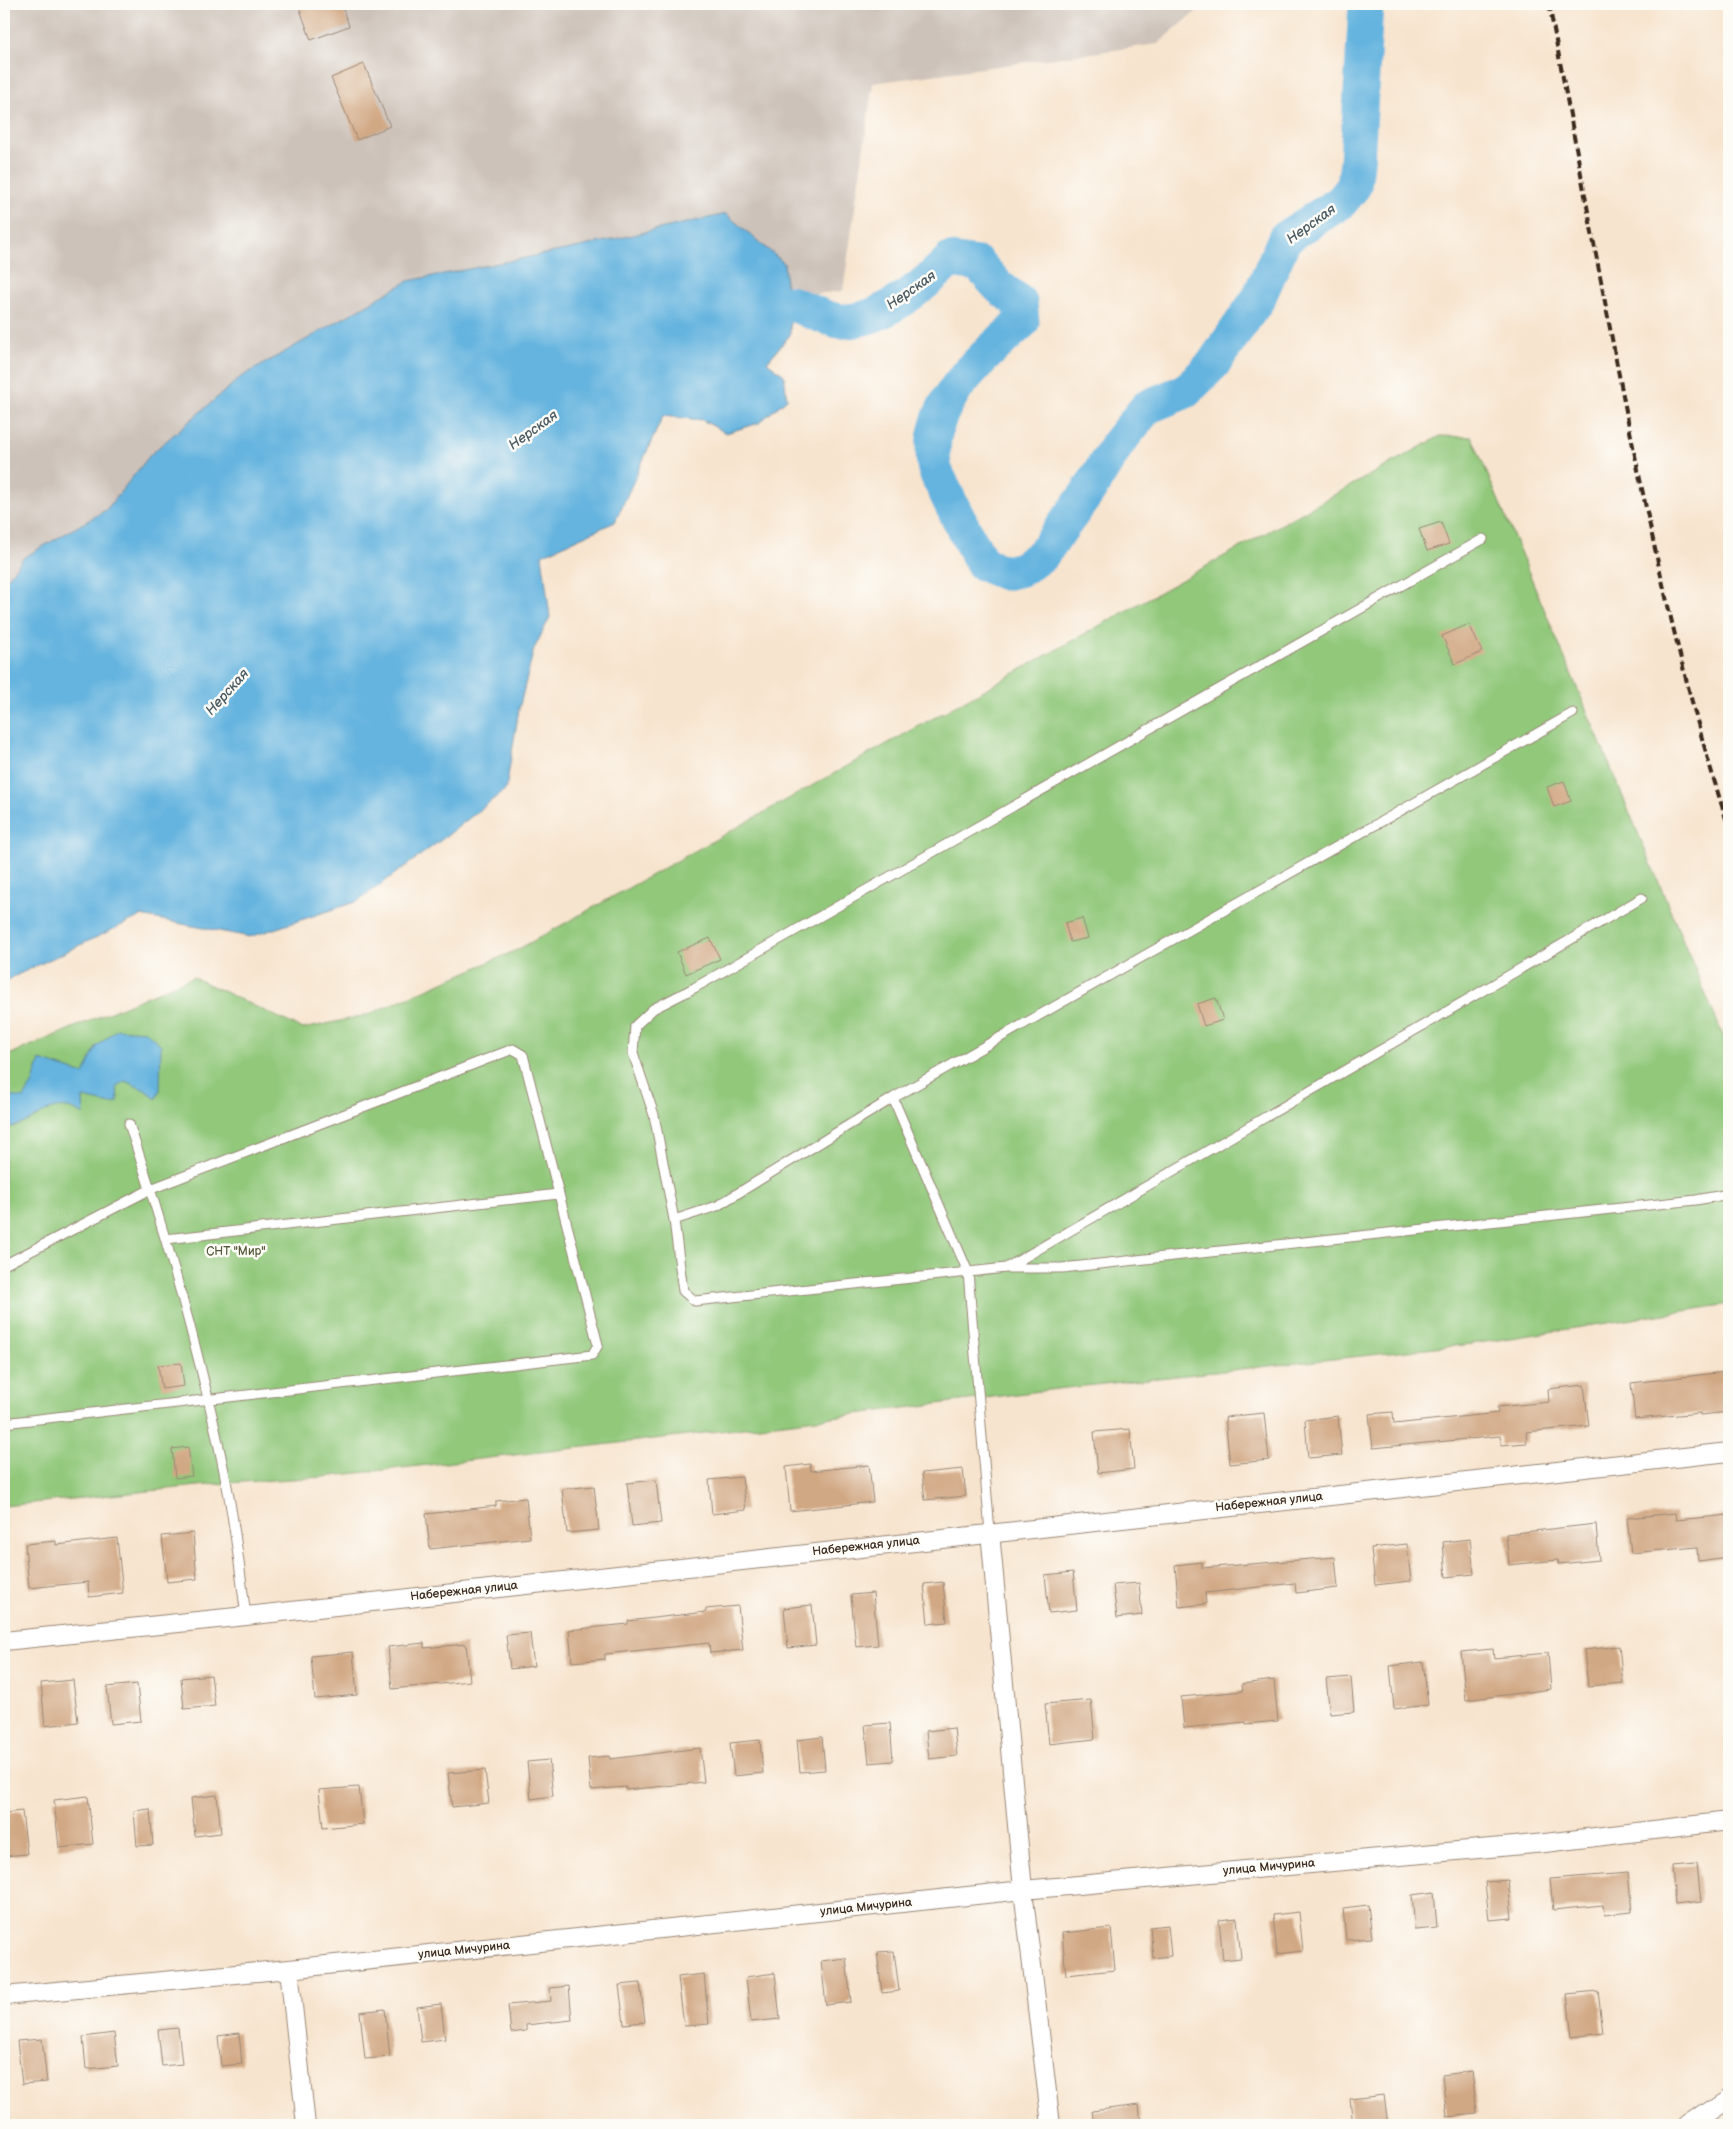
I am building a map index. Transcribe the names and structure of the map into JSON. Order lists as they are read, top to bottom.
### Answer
{
  "streets": {
    "street": ["Набережная улица", "улица Мичурина"]
  },
  "water": ["Нерская"],
  "parks": ["СНТ \"Мир\""]
}
